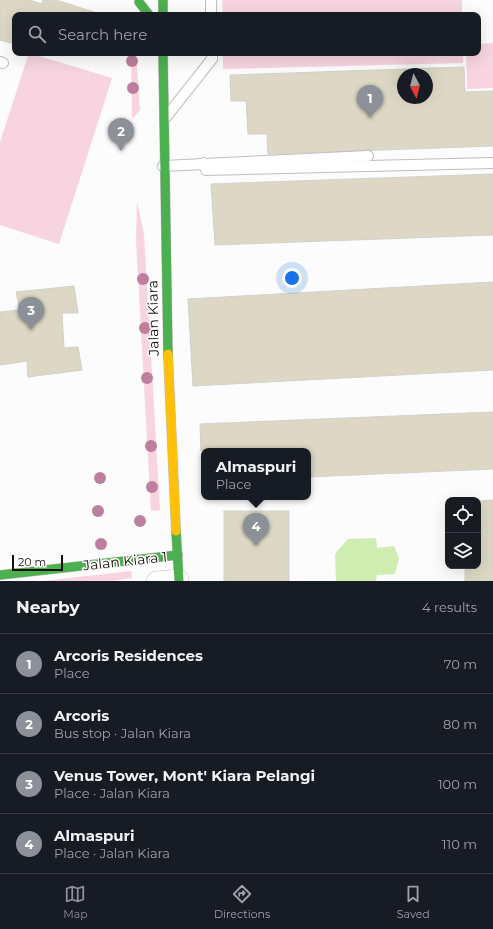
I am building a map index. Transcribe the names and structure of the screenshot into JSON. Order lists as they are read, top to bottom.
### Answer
{
  "streets": {
    "main road": ["Jalan Kiara", "Jalan Kiara 1"]
  },
  "crossings": [
    ["Jalan Kiara", "Jalan Kiara 1"]
  ],
  "scale_bar": "20 m",
  "north": "bottom",
  "page": {
    "search": "Search here",
    "pins": [
      "1",
      "2",
      "3",
      "4"
    ],
    "popup": ["Almaspuri", "Place"],
    "scale": "20 m",
    "heading": ["Nearby", "4 results"],
    "list": [
      {
        "mark": "1",
        "name": "Arcoris Residences",
        "note": "Place",
        "value": "70 m"
      },
      {
        "mark": "2",
        "name": "Arcoris",
        "note": "Bus stop · Jalan Kiara",
        "value": "80 m"
      },
      {
        "mark": "3",
        "name": "Venus Tower, Mont' Kiara Pelangi",
        "note": "Place · Jalan Kiara",
        "value": "100 m"
      },
      {
        "mark": "4",
        "name": "Almaspuri",
        "note": "Place · Jalan Kiara",
        "value": "110 m"
      }
    ],
    "nav": ["Map", "Directions", "Saved"]
  }
}
